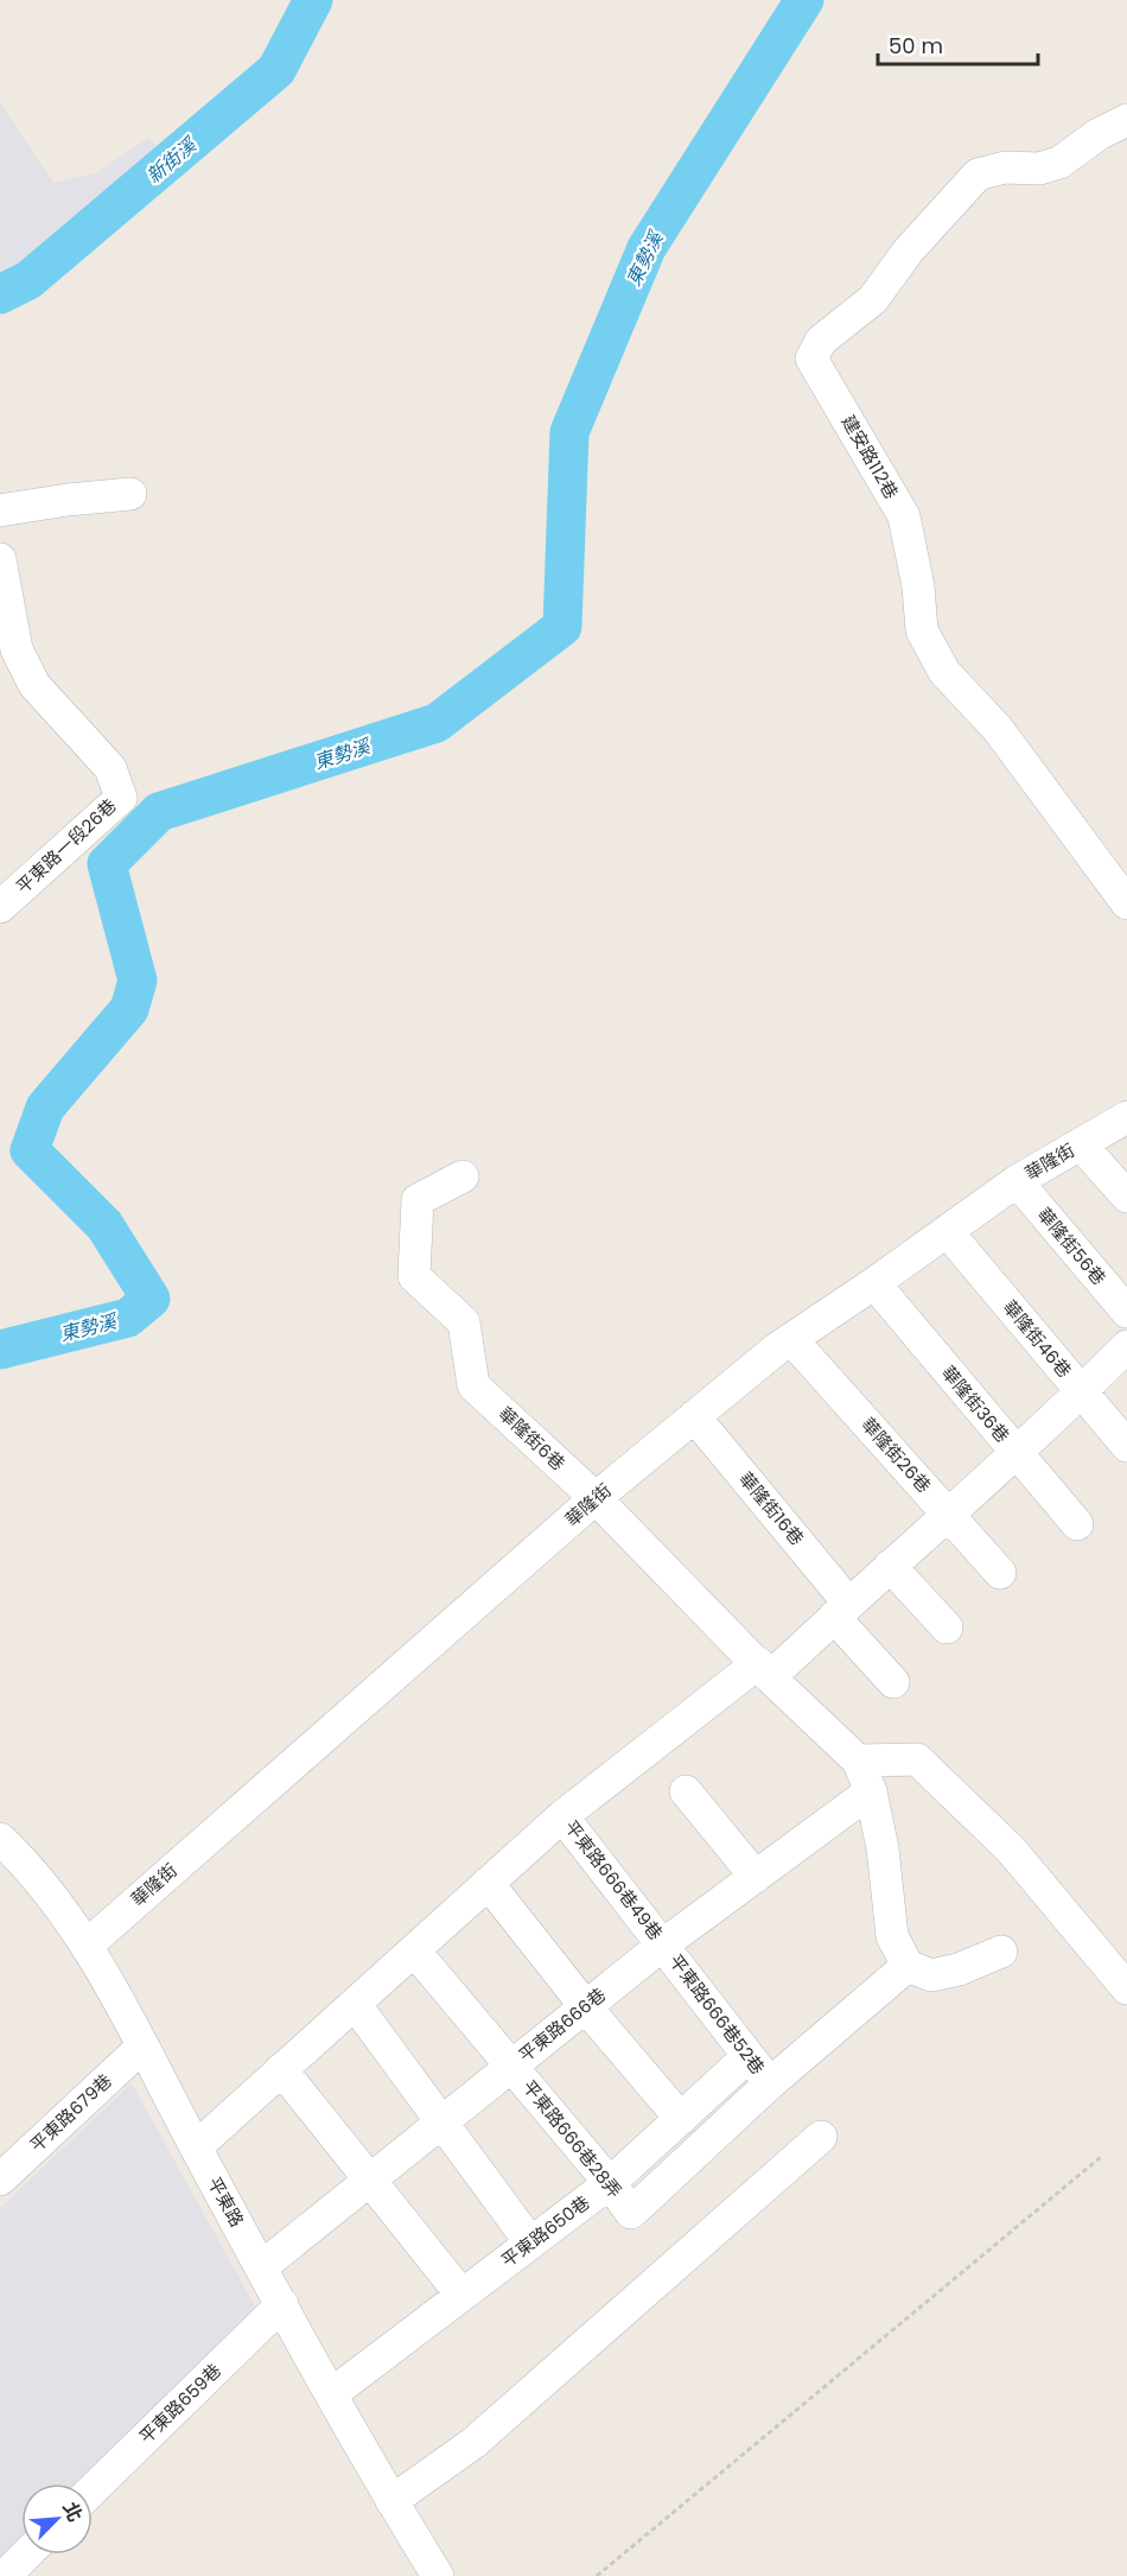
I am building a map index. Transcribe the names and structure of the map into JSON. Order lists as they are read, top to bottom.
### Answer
{
  "streets": {
    "street": [
      "建安路112巷",
      "平東路一段26巷",
      "華隆街",
      "華隆街56巷",
      "華隆街46巷",
      "華隆街36巷",
      "華隆街6巷",
      "華隆街26巷",
      "華隆街16巷",
      "平東路666巷49巷",
      "平東路666巷52巷",
      "平東路666巷",
      "平東路679巷",
      "平東路666巷28弄",
      "平東路",
      "平東路650巷",
      "平東路659巷"
    ]
  },
  "crossings": [
    ["華隆街", "華隆街56巷"],
    ["華隆街", "華隆街46巷"],
    ["華隆街", "華隆街36巷"],
    ["華隆街", "華隆街6巷"],
    ["華隆街", "華隆街26巷"],
    ["華隆街", "華隆街16巷"],
    ["華隆街", "平東路"],
    ["平東路666巷49巷", "平東路666巷52巷"],
    ["平東路666巷49巷", "平東路666巷"],
    ["平東路666巷52巷", "平東路666巷"],
    ["平東路666巷52巷", "平東路666巷28弄"],
    ["平東路666巷52巷", "平東路650巷"],
    ["平東路666巷", "平東路666巷28弄"],
    ["平東路666巷", "平東路"],
    ["平東路679巷", "平東路"],
    ["平東路666巷28弄", "平東路650巷"],
    ["平東路", "平東路650巷"],
    ["平東路", "平東路659巷"]
  ],
  "water": ["新街溪", "東勢溪"],
  "scale_bar": "50 m",
  "north": "top right"
}
